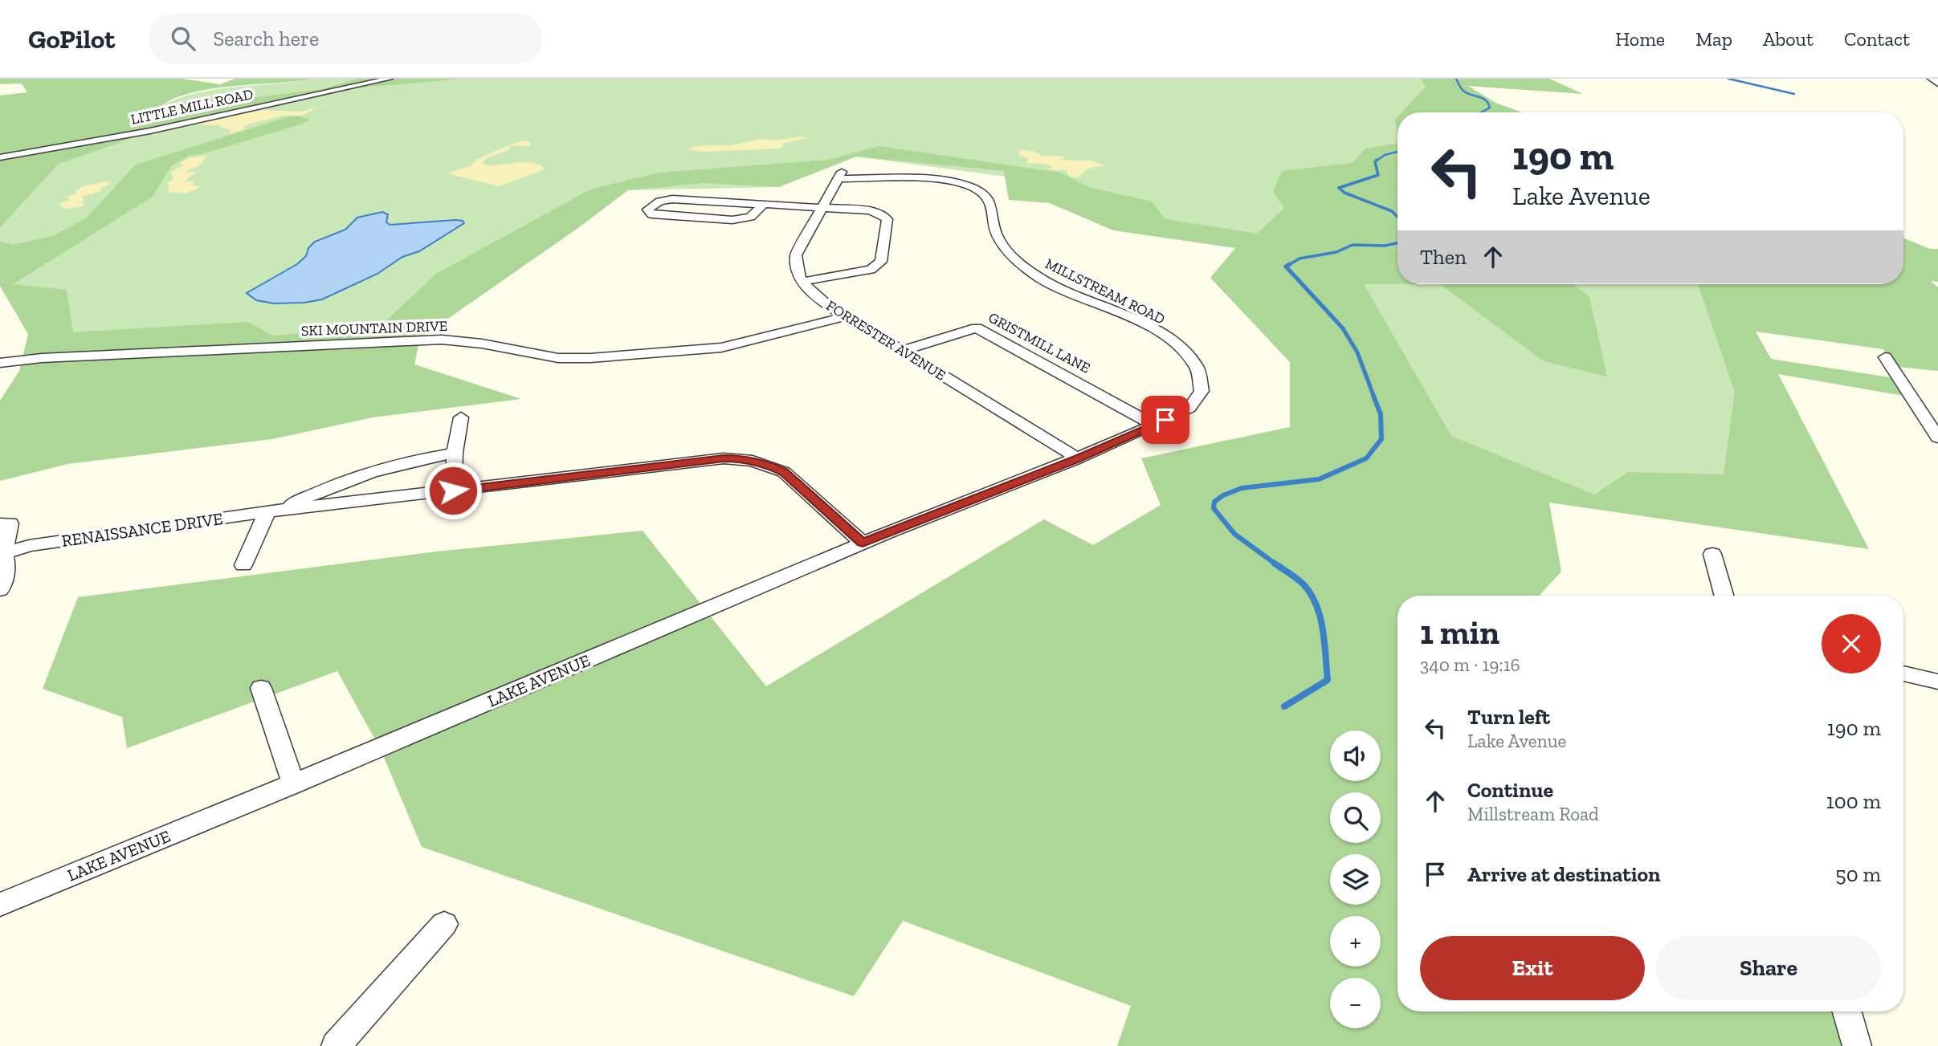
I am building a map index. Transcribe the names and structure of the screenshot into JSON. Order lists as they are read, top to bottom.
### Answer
{
  "streets": {
    "street": [
      "LITTLE MILL ROAD",
      "MILLSTREAM ROAD",
      "SKI MOUNTAIN DRIVE",
      "FORRESTER AVENUE",
      "GRISTMILL LANE",
      "RENAISSANCE DRIVE",
      "LAKE AVENUE"
    ]
  },
  "crossings": [
    ["MILLSTREAM ROAD", "FORRESTER AVENUE"],
    ["MILLSTREAM ROAD", "GRISTMILL LANE"],
    ["MILLSTREAM ROAD", "LAKE AVENUE"],
    ["SKI MOUNTAIN DRIVE", "FORRESTER AVENUE"],
    ["FORRESTER AVENUE", "GRISTMILL LANE"],
    ["FORRESTER AVENUE", "LAKE AVENUE"],
    ["RENAISSANCE DRIVE", "LAKE AVENUE"]
  ],
  "page": {
    "header": "GoPilot",
    "search": "Search here",
    "nav": [
      "Home",
      "Map",
      "About",
      "Contact"
    ],
    "turn": ["190 m", "Lake Avenue"],
    "then": "Then",
    "heading": ["1 min", "340 m · 19:16"],
    "list": [
      {
        "name": "Turn left",
        "note": "Lake Avenue",
        "value": "190 m"
      },
      {
        "name": "Continue",
        "note": "Millstream Road",
        "value": "100 m"
      },
      {
        "name": "Arrive at destination",
        "value": "50 m"
      }
    ],
    "map_buttons": ["+", "−"],
    "buttons": ["Exit", "Share"]
  }
}
